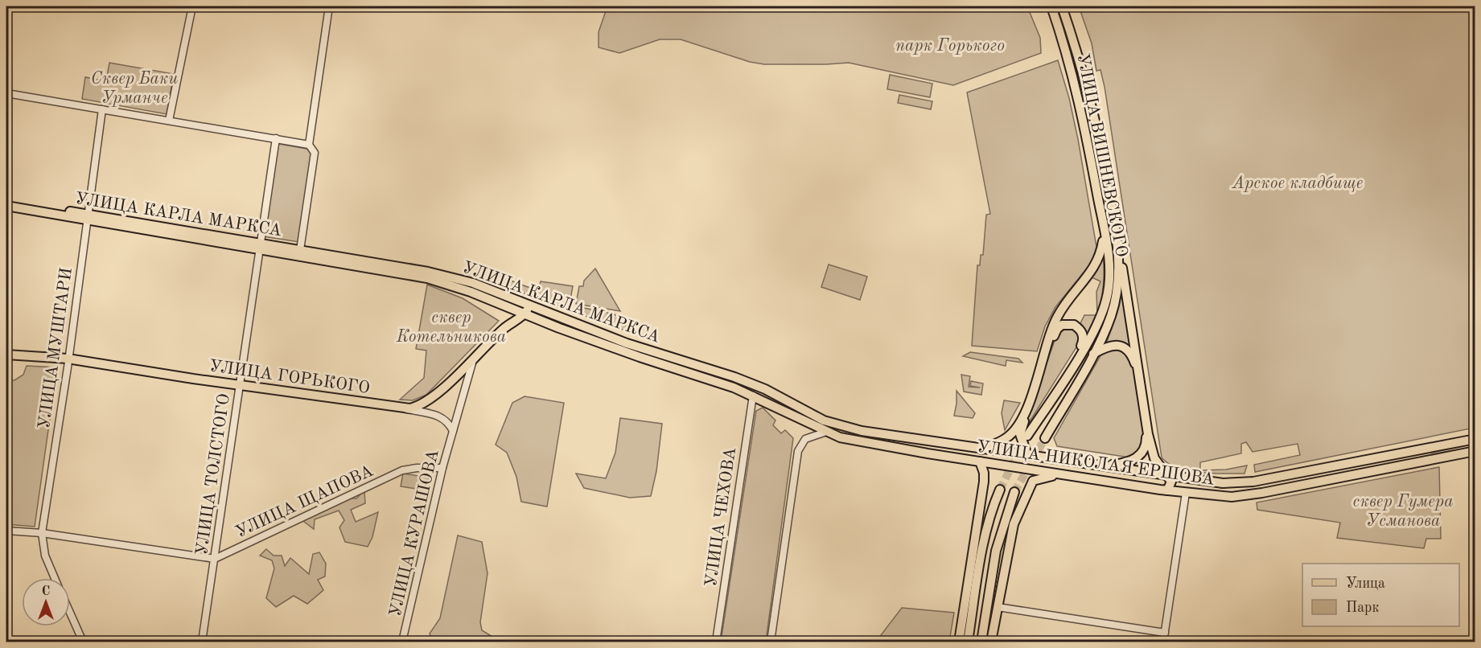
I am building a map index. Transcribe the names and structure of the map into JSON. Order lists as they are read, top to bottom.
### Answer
{
  "streets": {
    "main road": [
      "УЛИЦА ВИШНЕВСКОГО",
      "УЛИЦА КАРЛА МАРКСА",
      "УЛИЦА ГОРЬКОГО",
      "УЛИЦА НИКОЛАЯ ЕРШОВА"
    ],
    "street": [
      "УЛИЦА МУШТАРИ",
      "УЛИЦА ТОЛСТОГО",
      "УЛИЦА ЩАПОВА",
      "УЛИЦА ЧЕХОВА",
      "УЛИЦА КУРАШОВА"
    ]
  },
  "crossings": [
    ["УЛИЦА КАРЛА МАРКСА", "УЛИЦА МУШТАРИ"],
    ["УЛИЦА КАРЛА МАРКСА", "УЛИЦА ГОРЬКОГО"],
    ["УЛИЦА КАРЛА МАРКСА", "УЛИЦА НИКОЛАЯ ЕРШОВА"],
    ["УЛИЦА КАРЛА МАРКСА", "УЛИЦА ТОЛСТОГО"],
    ["УЛИЦА КАРЛА МАРКСА", "УЛИЦА ЧЕХОВА"],
    ["УЛИЦА МУШТАРИ", "УЛИЦА ГОРЬКОГО"],
    ["УЛИЦА ГОРЬКОГО", "УЛИЦА ТОЛСТОГО"],
    ["УЛИЦА ГОРЬКОГО", "УЛИЦА КУРАШОВА"],
    ["УЛИЦА ТОЛСТОГО", "УЛИЦА ЩАПОВА"],
    ["УЛИЦА ЩАПОВА", "УЛИЦА КУРАШОВА"]
  ],
  "parks": [
    "парк Горького",
    "Сквер Баки Урманче",
    "Арское кладбище",
    "сквер Котельникова",
    "сквер Гумера Усманова"
  ],
  "legend": ["Улица", "Парк"],
  "north": "top"
}
